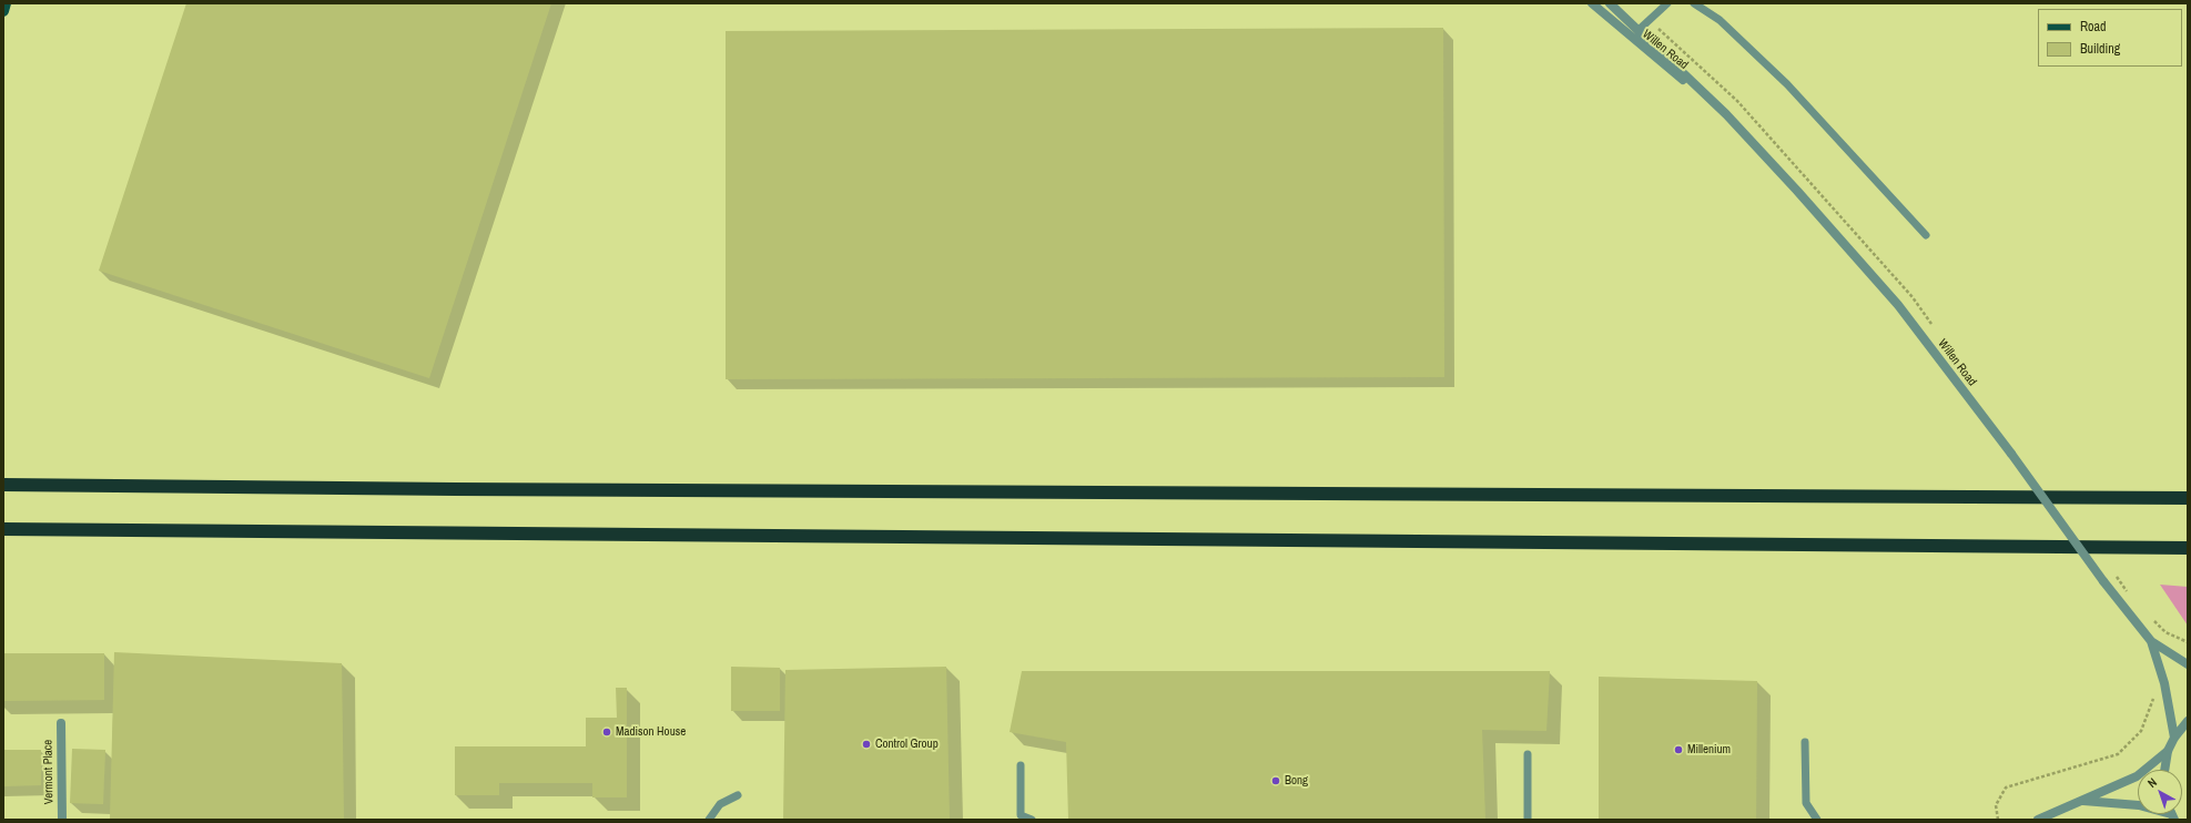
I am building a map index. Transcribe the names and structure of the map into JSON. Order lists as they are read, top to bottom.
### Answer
{
  "streets": {
    "street": ["Willen Road", "Vermont Place"]
  },
  "places": [
    "Madison House",
    "Control Group",
    "Millenium",
    "Bong"
  ],
  "legend": ["Road", "Building"],
  "north": "top left"
}
